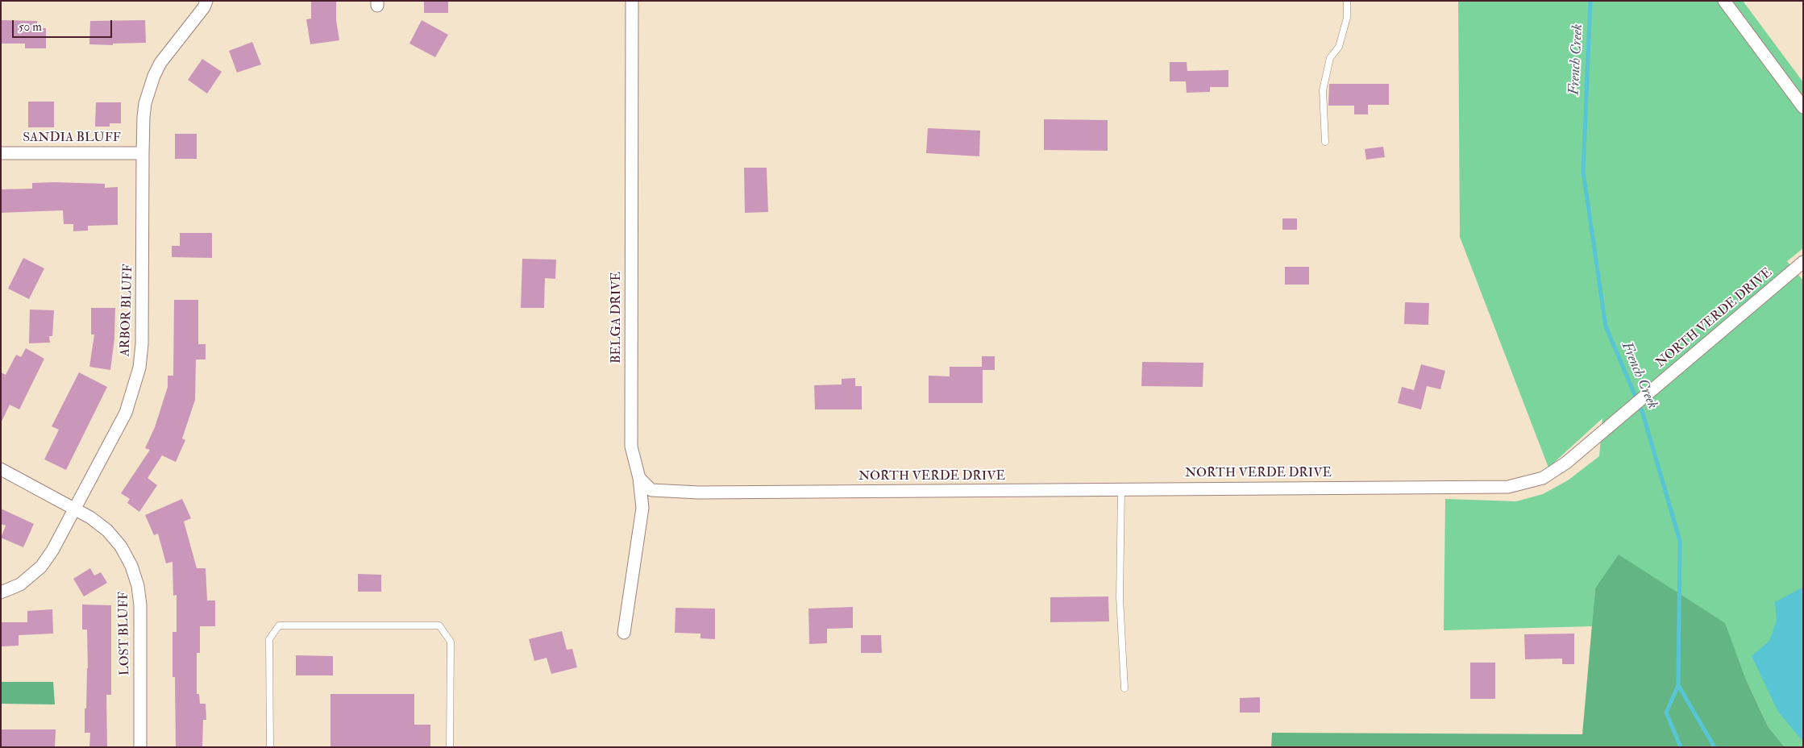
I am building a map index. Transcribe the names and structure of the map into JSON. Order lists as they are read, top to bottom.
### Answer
{
  "streets": {
    "street": [
      "SANDIA BLUFF",
      "ARBOR BLUFF",
      "BELGA DRIVE",
      "NORTH VERDE DRIVE",
      "LOST BLUFF"
    ]
  },
  "crossings": [
    ["SANDIA BLUFF", "ARBOR BLUFF"],
    ["ARBOR BLUFF", "LOST BLUFF"],
    ["BELGA DRIVE", "NORTH VERDE DRIVE"]
  ],
  "water": ["French Creek"],
  "scale_bar": "50 m"
}
